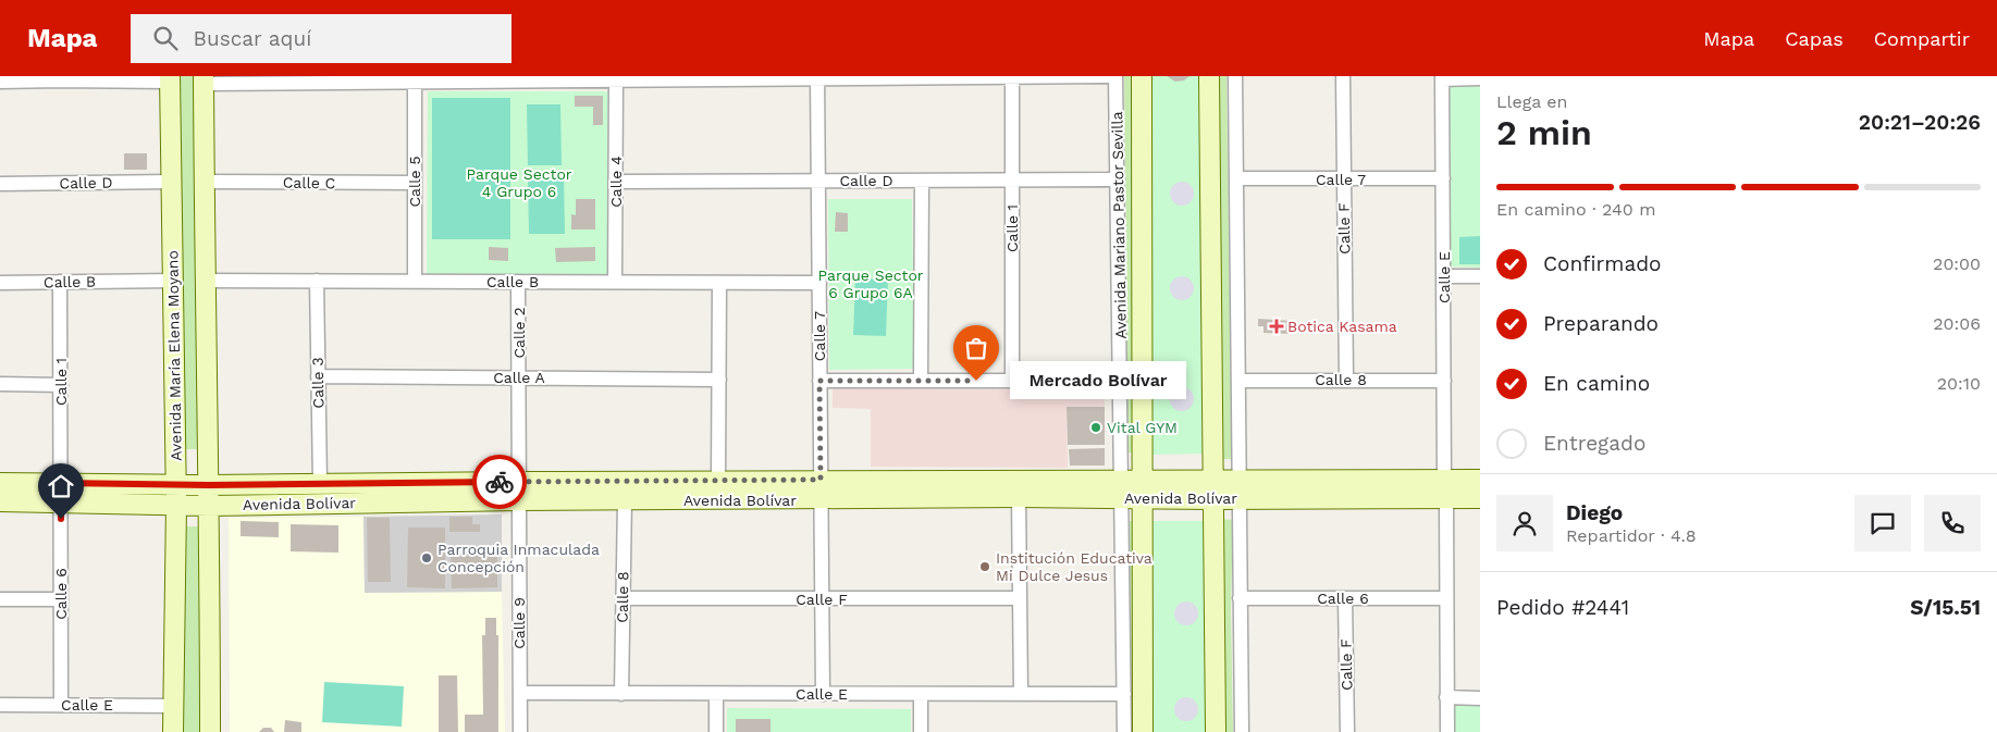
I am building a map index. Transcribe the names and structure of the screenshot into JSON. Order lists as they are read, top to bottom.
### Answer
{
  "streets": {
    "street": [
      "Calle 7",
      "Calle D",
      "Calle 5",
      "Calle 4",
      "Calle C",
      "Avenida Mariano Pastor Sevilla",
      "Calle 1",
      "Calle F",
      "Calle E",
      "Calle B",
      "Calle 2",
      "Avenida María Elena Moyano",
      "Calle A",
      "Calle 8",
      "Calle 3",
      "Avenida Bolívar",
      "Calle 6",
      "Calle 9"
    ]
  },
  "crossings": [
    ["Calle 7", "Calle D"],
    ["Calle 7", "Calle F"],
    ["Calle 7", "Calle E"],
    ["Calle 7", "Calle B"],
    ["Calle 7", "Avenida Bolívar"],
    ["Calle D", "Calle 4"],
    ["Calle D", "Avenida Mariano Pastor Sevilla"],
    ["Calle D", "Calle 1"],
    ["Calle D", "Avenida María Elena Moyano"],
    ["Calle 5", "Calle C"],
    ["Calle 5", "Calle B"],
    ["Calle 4", "Calle B"],
    ["Avenida Mariano Pastor Sevilla", "Calle E"],
    ["Avenida Mariano Pastor Sevilla", "Avenida Bolívar"],
    ["Calle 1", "Calle B"],
    ["Calle 1", "Avenida Bolívar"],
    ["Calle 1", "Calle 6"],
    ["Calle F", "Calle 8"],
    ["Calle F", "Calle 6"],
    ["Calle E", "Avenida María Elena Moyano"],
    ["Calle E", "Calle 8"],
    ["Calle E", "Avenida Bolívar"],
    ["Calle E", "Calle 6"],
    ["Calle E", "Calle 9"],
    ["Calle B", "Calle 2"],
    ["Calle B", "Avenida María Elena Moyano"],
    ["Calle B", "Calle 3"],
    ["Calle 2", "Calle A"],
    ["Calle 2", "Avenida Bolívar"],
    ["Calle 2", "Calle 9"],
    ["Avenida María Elena Moyano", "Avenida Bolívar"],
    ["Calle A", "Calle 3"],
    ["Calle 8", "Avenida Bolívar"],
    ["Calle 3", "Avenida Bolívar"],
    ["Avenida Bolívar", "Calle 6"],
    ["Avenida Bolívar", "Calle 9"]
  ],
  "parks": ["Parque Sector 4 Grupo 6", "Parque Sector 6 Grupo 6A"],
  "places": {
    "health": ["Botica Kasama"],
    "other": [
      "Mercado Bolívar",
      "Vital GYM",
      "Parroquia Inmaculada Concepción",
      "Institución Educativa Mi Dulce Jesus"
    ]
  },
  "page": {
    "header": "Mapa",
    "search": "Buscar aquí",
    "nav": ["Mapa", "Capas", "Compartir"],
    "heading": ["2 min", "Llega en", "20:21–20:26"],
    "panel": [
      "Diego",
      "Repartidor · 4.8",
      "Pedido #2441",
      "S/15.51"
    ],
    "bar": "En camino · 240 m",
    "list": [
      ["Confirmado", "20:00"],
      ["Preparando", "20:06"],
      ["En camino", "20:10"],
      "Entregado"
    ],
    "bubble": "Mercado Bolívar"
  }
}
